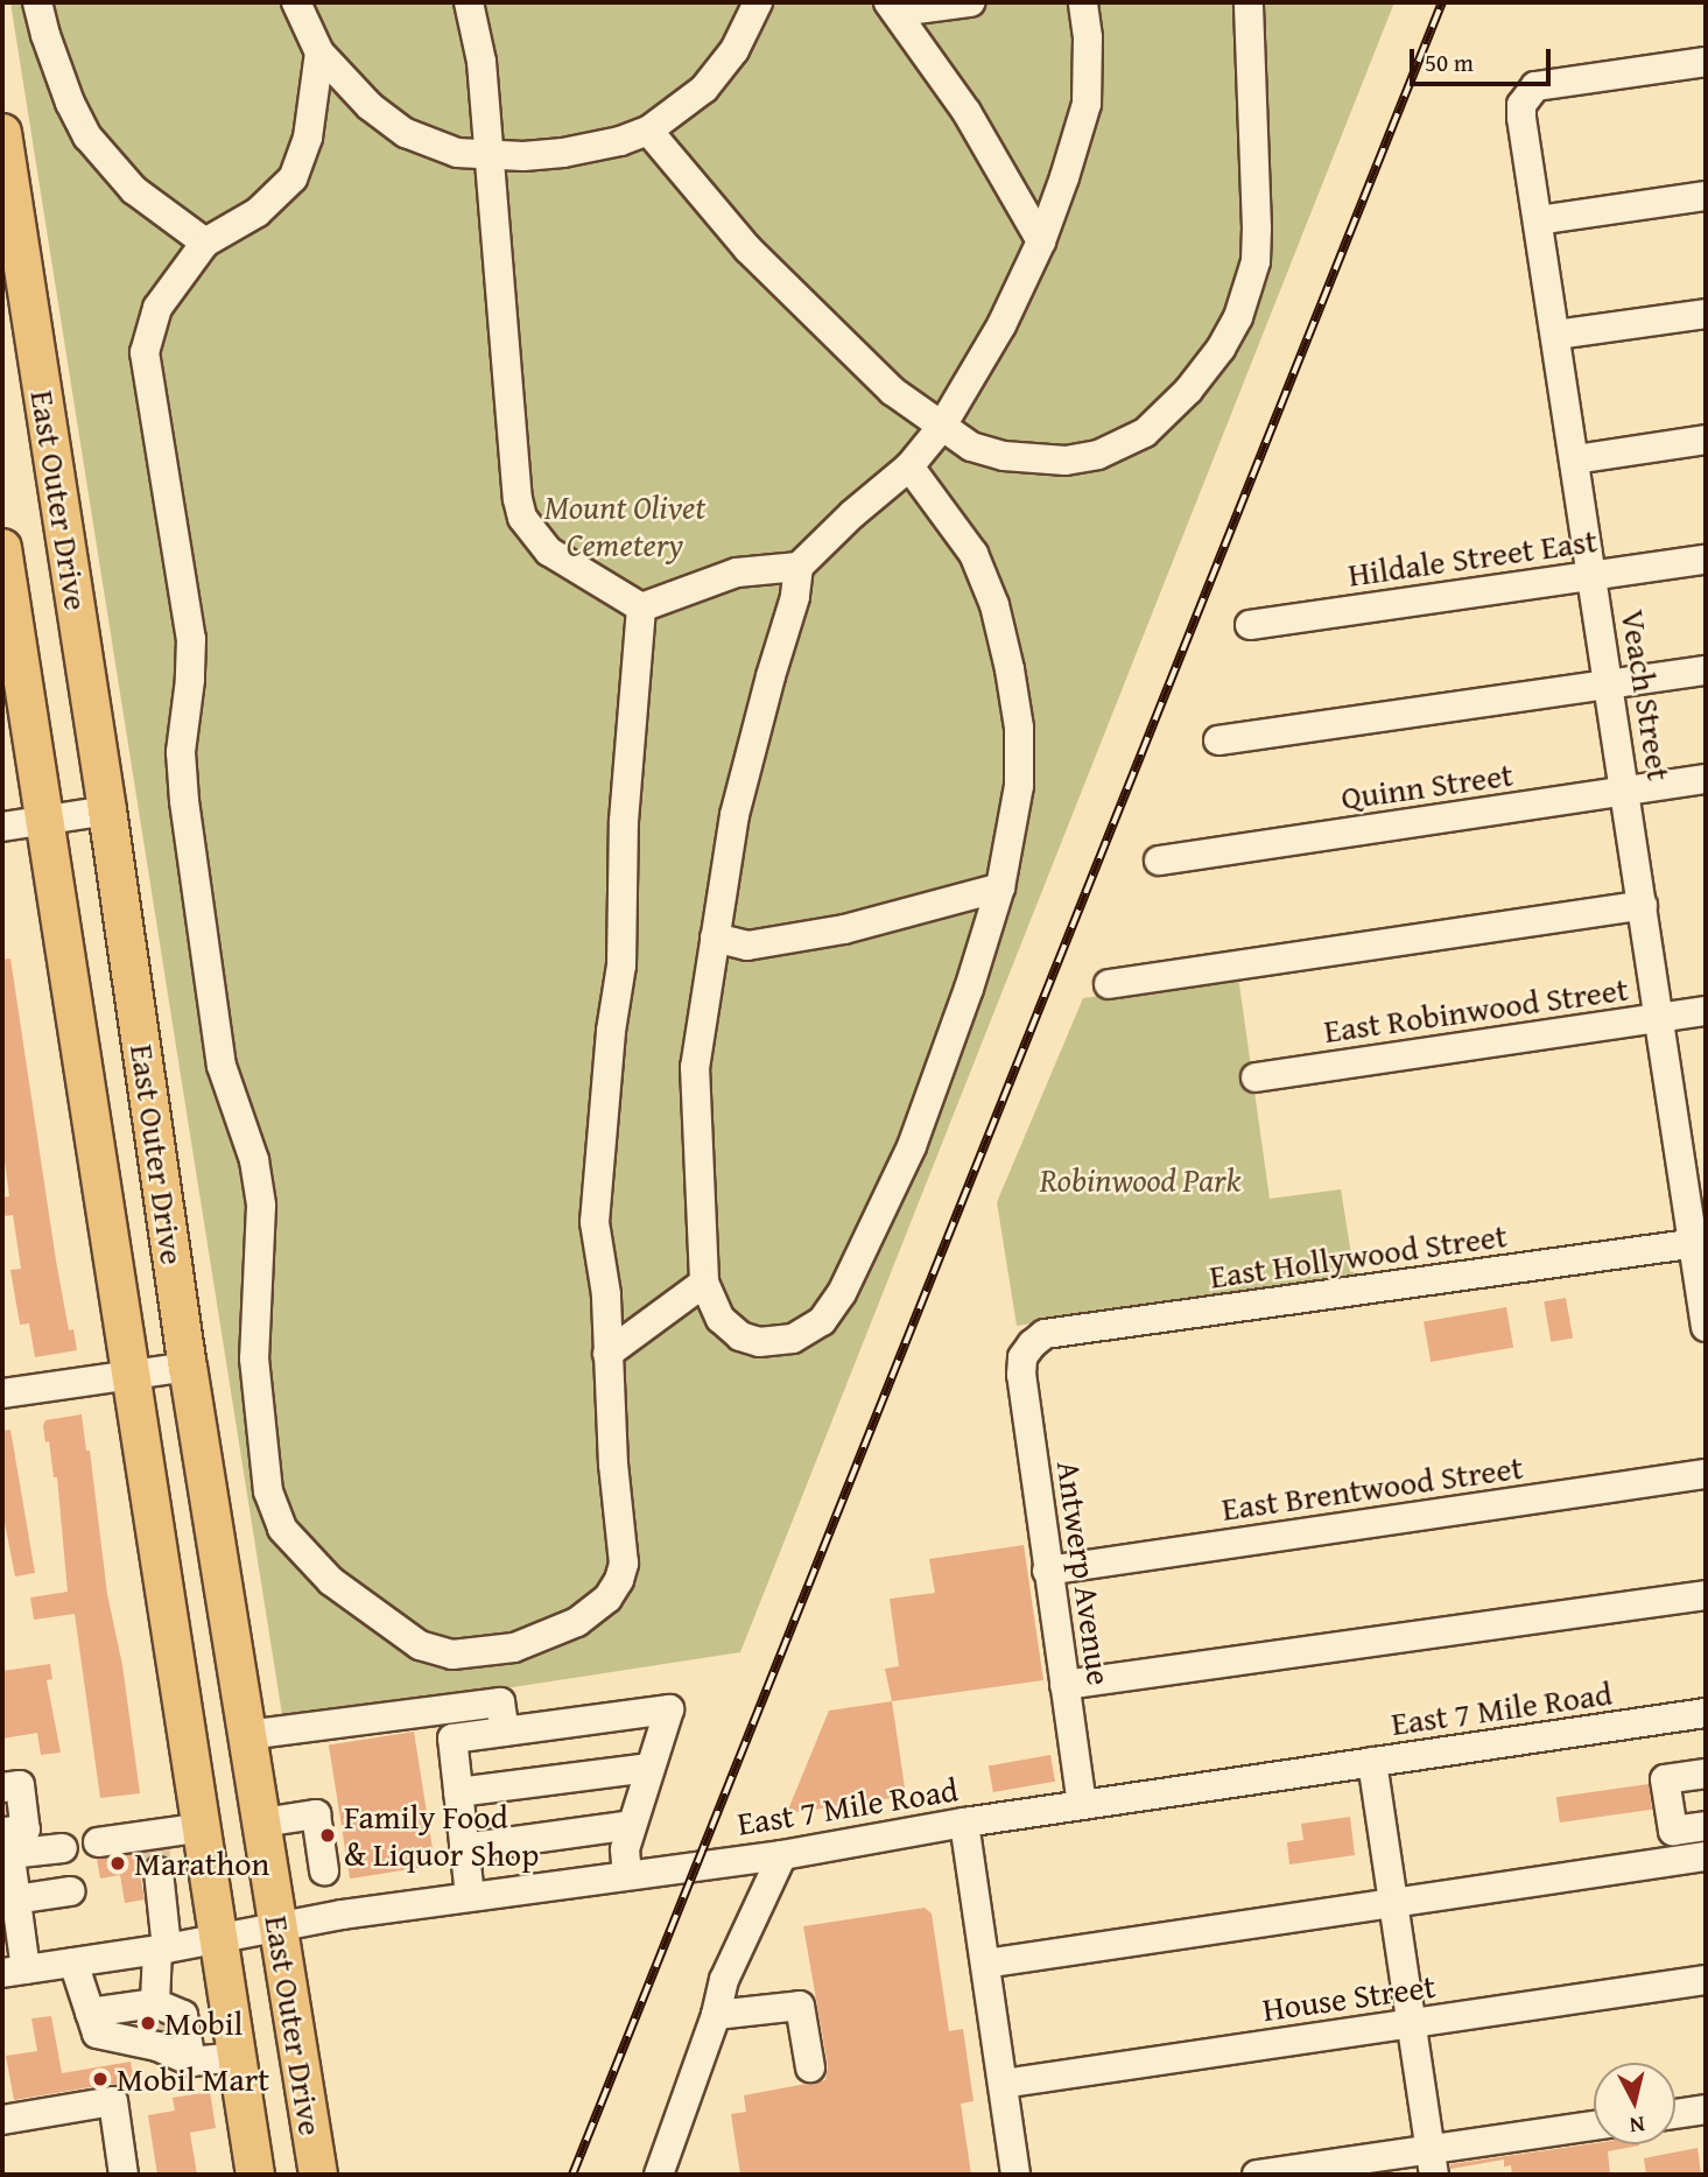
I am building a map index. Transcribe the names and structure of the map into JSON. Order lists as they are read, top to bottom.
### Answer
{
  "streets": {
    "main road": ["East Outer Drive"],
    "street": [
      "Hildale Street East",
      "Veach Street",
      "Quinn Street",
      "East Robinwood Street",
      "East Hollywood Street",
      "East Brentwood Street",
      "Antwerp Avenue",
      "East 7 Mile Road",
      "House Street"
    ]
  },
  "crossings": [
    ["East Outer Drive", "East 7 Mile Road"],
    ["Hildale Street East", "Veach Street"],
    ["Veach Street", "Quinn Street"],
    ["Veach Street", "East Robinwood Street"],
    ["Veach Street", "East Hollywood Street"],
    ["East Hollywood Street", "Antwerp Avenue"],
    ["East Brentwood Street", "Antwerp Avenue"],
    ["Antwerp Avenue", "East 7 Mile Road"]
  ],
  "parks": ["Mount Olivet Cemetery", "Robinwood Park"],
  "places": [
    "Family Food & Liquor Shop",
    "Marathon",
    "Mobil",
    "Mobil Mart"
  ],
  "scale_bar": "50 m",
  "north": "bottom"
}
